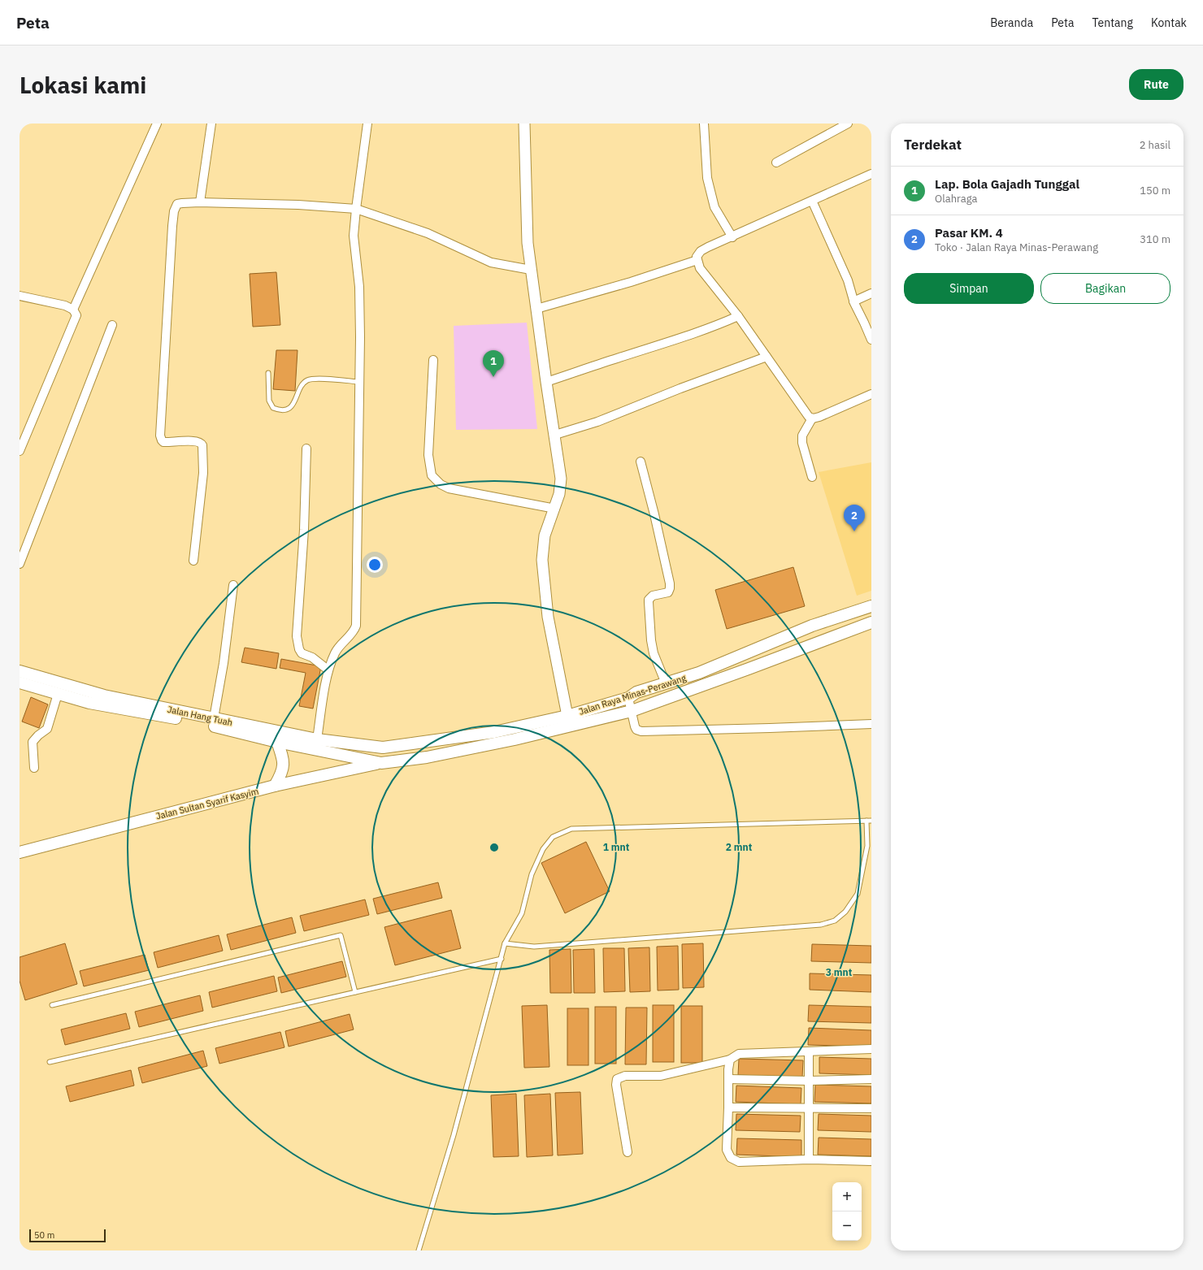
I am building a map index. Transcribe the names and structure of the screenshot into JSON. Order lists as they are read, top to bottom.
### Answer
{
  "streets": {
    "main road": ["Jalan Raya Minas-Perawang", "Jalan Hang Tuah", "Jalan Sultan Syarif Kasyim"]
  },
  "crossings": [
    ["Jalan Raya Minas-Perawang", "Jalan Hang Tuah"],
    ["Jalan Raya Minas-Perawang", "Jalan Sultan Syarif Kasyim"],
    ["Jalan Hang Tuah", "Jalan Sultan Syarif Kasyim"]
  ],
  "scale_bar": "50 m",
  "page": {
    "header": "Peta",
    "nav": [
      "Beranda",
      "Peta",
      "Tentang",
      "Kontak"
    ],
    "buttons": [
      "Rute",
      ["Simpan", "Bagikan"]
    ],
    "title": "Lokasi kami",
    "heading": ["Terdekat", "2 hasil"],
    "list": [
      {
        "mark": "1",
        "name": "Lap. Bola Gajadh Tunggal",
        "note": "Olahraga",
        "value": "150 m"
      },
      {
        "mark": "2",
        "name": "Pasar KM. 4",
        "note": "Toko · Jalan Raya Minas-Perawang",
        "value": "310 m"
      }
    ],
    "pins": ["1", "2"],
    "map_buttons": ["+", "−"],
    "scale": "50 m"
  },
  "rings": ["1 mnt", "2 mnt", "3 mnt"]
}
